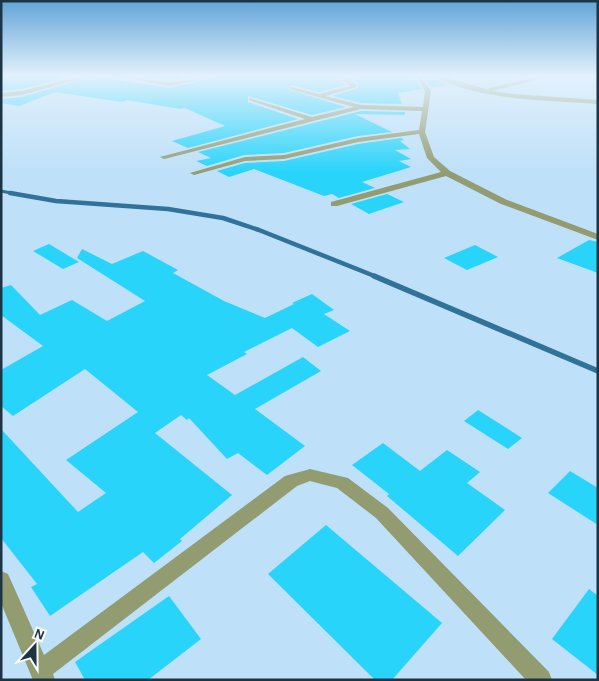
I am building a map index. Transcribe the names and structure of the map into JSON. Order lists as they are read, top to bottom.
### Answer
{
  "north": "top"
}
